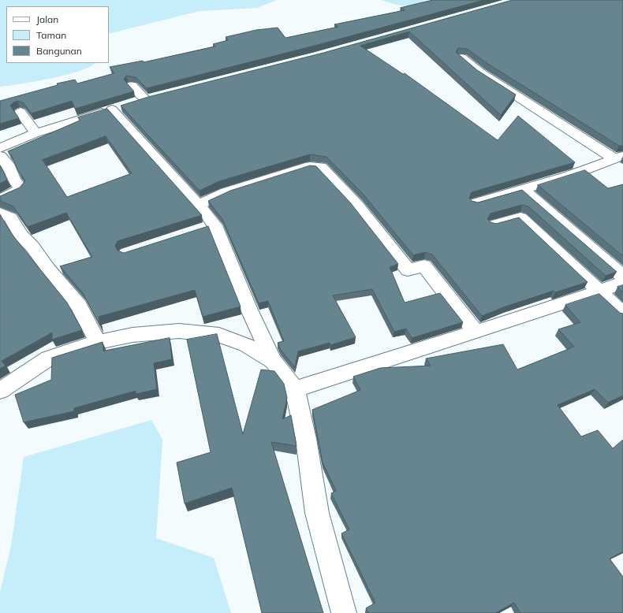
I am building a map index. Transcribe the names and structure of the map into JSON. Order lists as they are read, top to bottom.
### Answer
{
  "legend": ["Jalan", "Taman", "Bangunan"]
}
